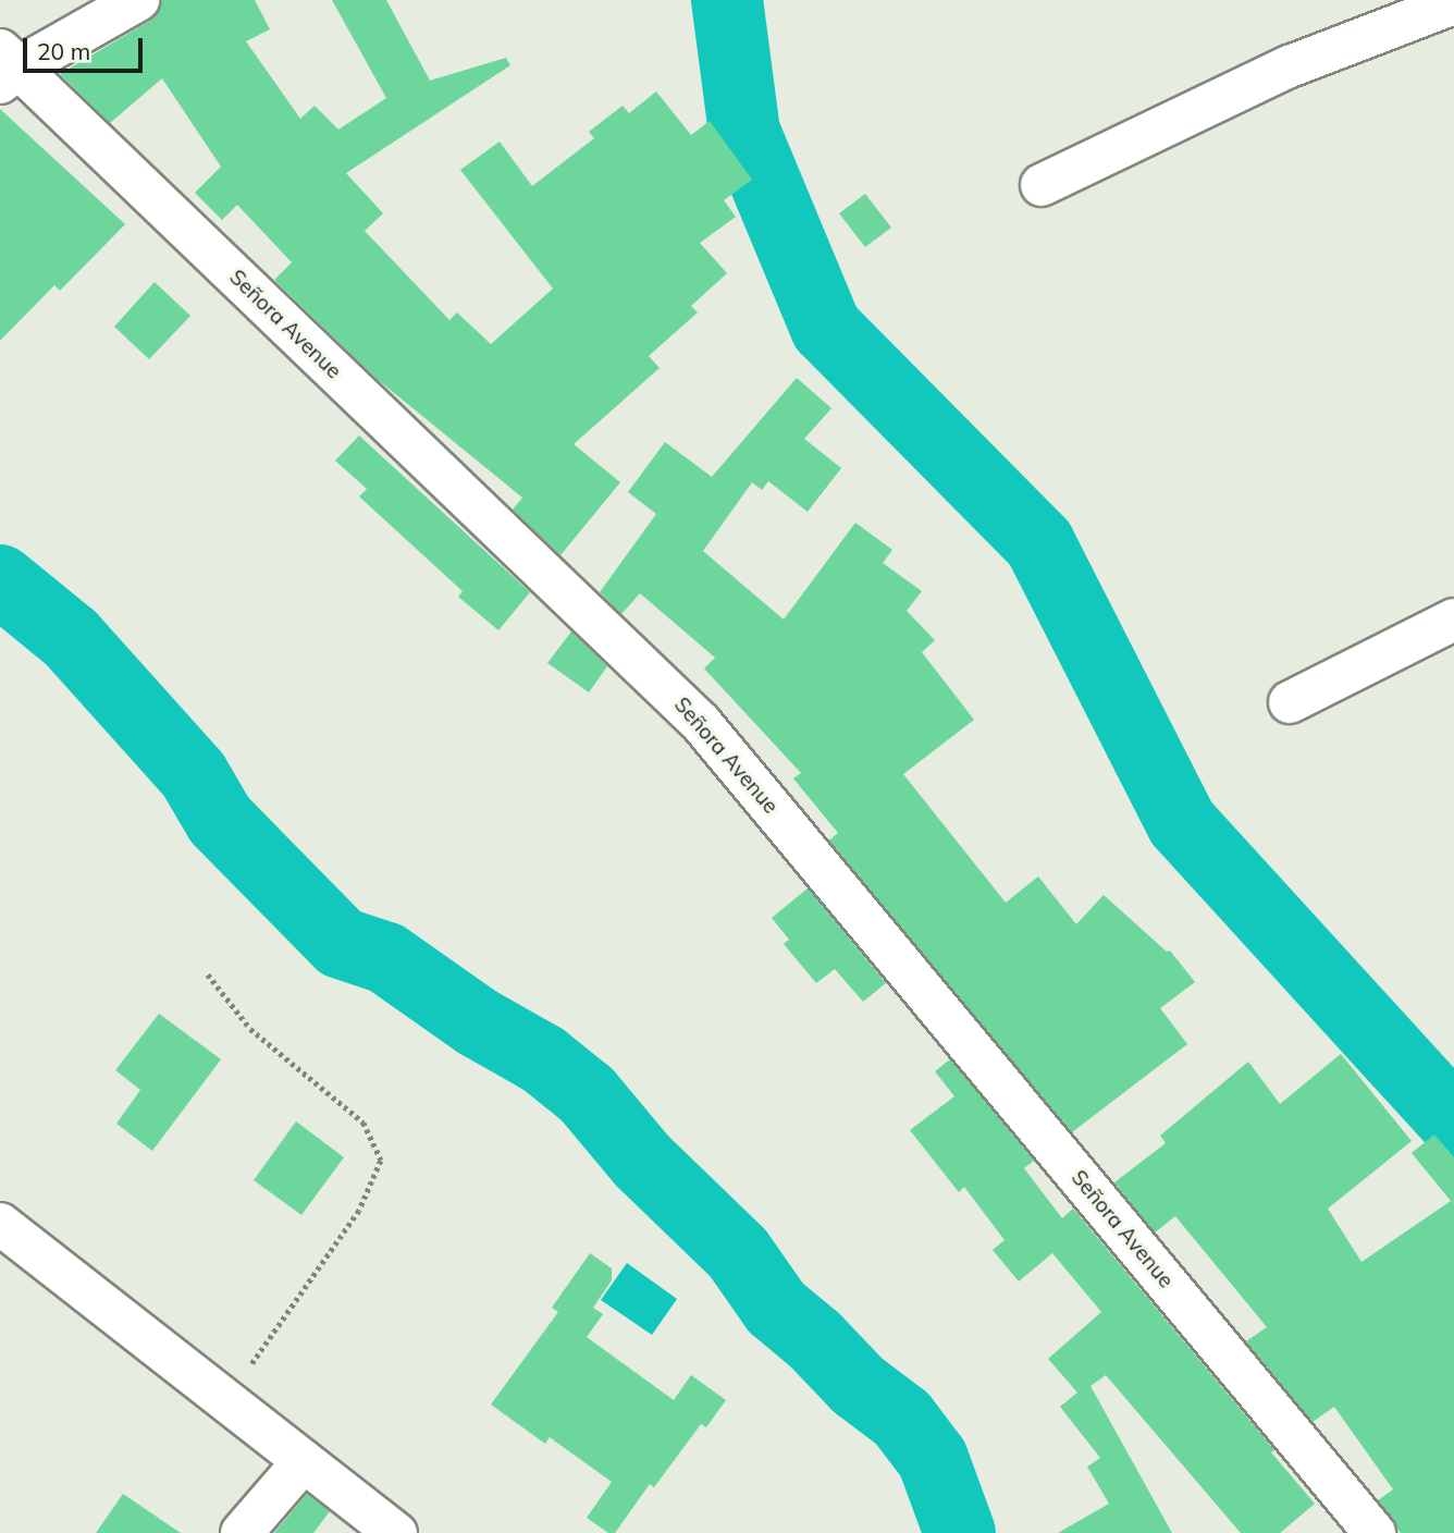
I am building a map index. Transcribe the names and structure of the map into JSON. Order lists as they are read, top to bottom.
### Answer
{
  "streets": {
    "street": ["Señora Avenue"]
  },
  "scale_bar": "20 m"
}
